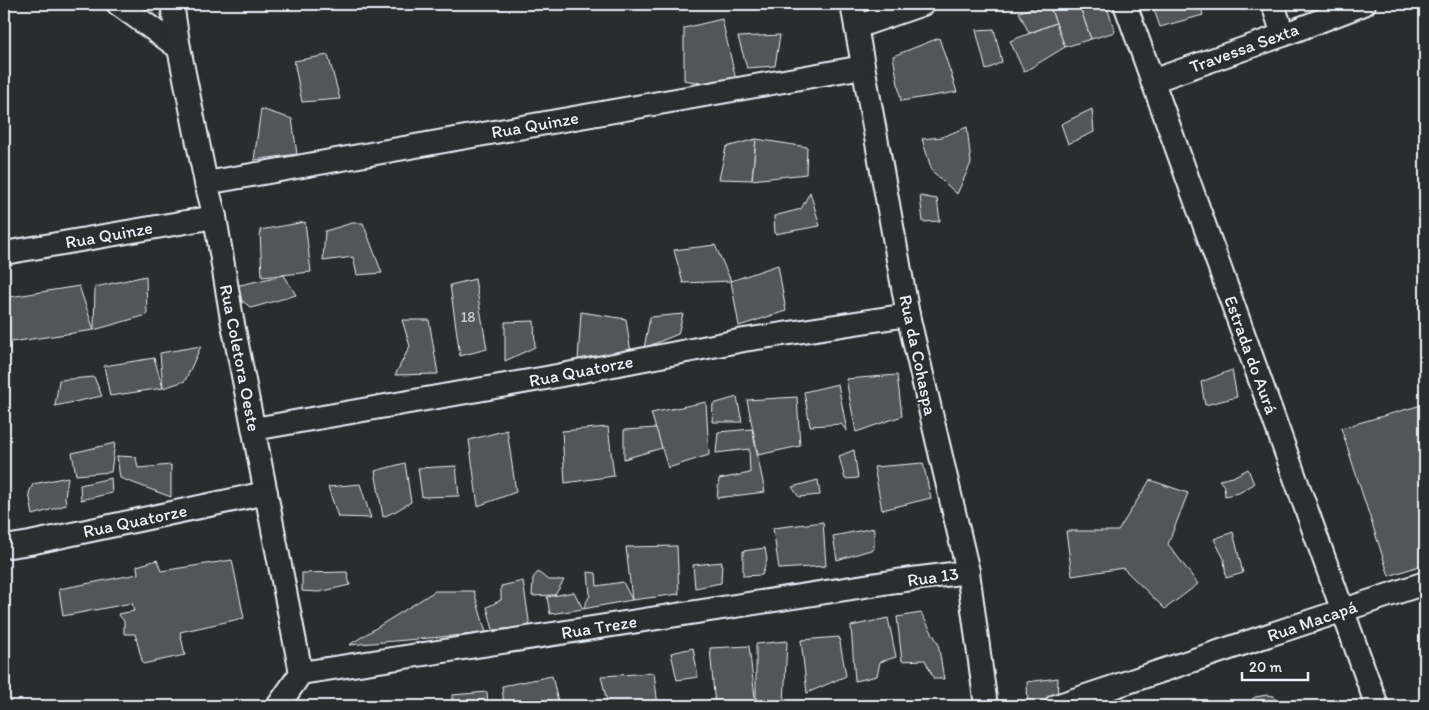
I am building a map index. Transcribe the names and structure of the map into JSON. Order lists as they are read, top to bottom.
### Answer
{
  "streets": {
    "street": [
      "Travessa Sexta",
      "Rua Quinze",
      "Rua da Cohaspa",
      "Estrada do Aurá",
      "Rua Coletora Oeste",
      "Rua Quatorze",
      "Rua 13",
      "Rua Macapá",
      "Rua Treze"
    ]
  },
  "crossings": [
    ["Travessa Sexta", "Estrada do Aurá"],
    ["Rua Quinze", "Rua da Cohaspa"],
    ["Rua Quinze", "Rua Coletora Oeste"],
    ["Rua da Cohaspa", "Rua Quatorze"],
    ["Rua da Cohaspa", "Rua 13"],
    ["Estrada do Aurá", "Rua Macapá"],
    ["Rua Coletora Oeste", "Rua Quatorze"],
    ["Rua Coletora Oeste", "Rua Treze"],
    ["Rua 13", "Rua Treze"]
  ],
  "house_numbers": ["18"],
  "scale_bar": "20 m"
}
